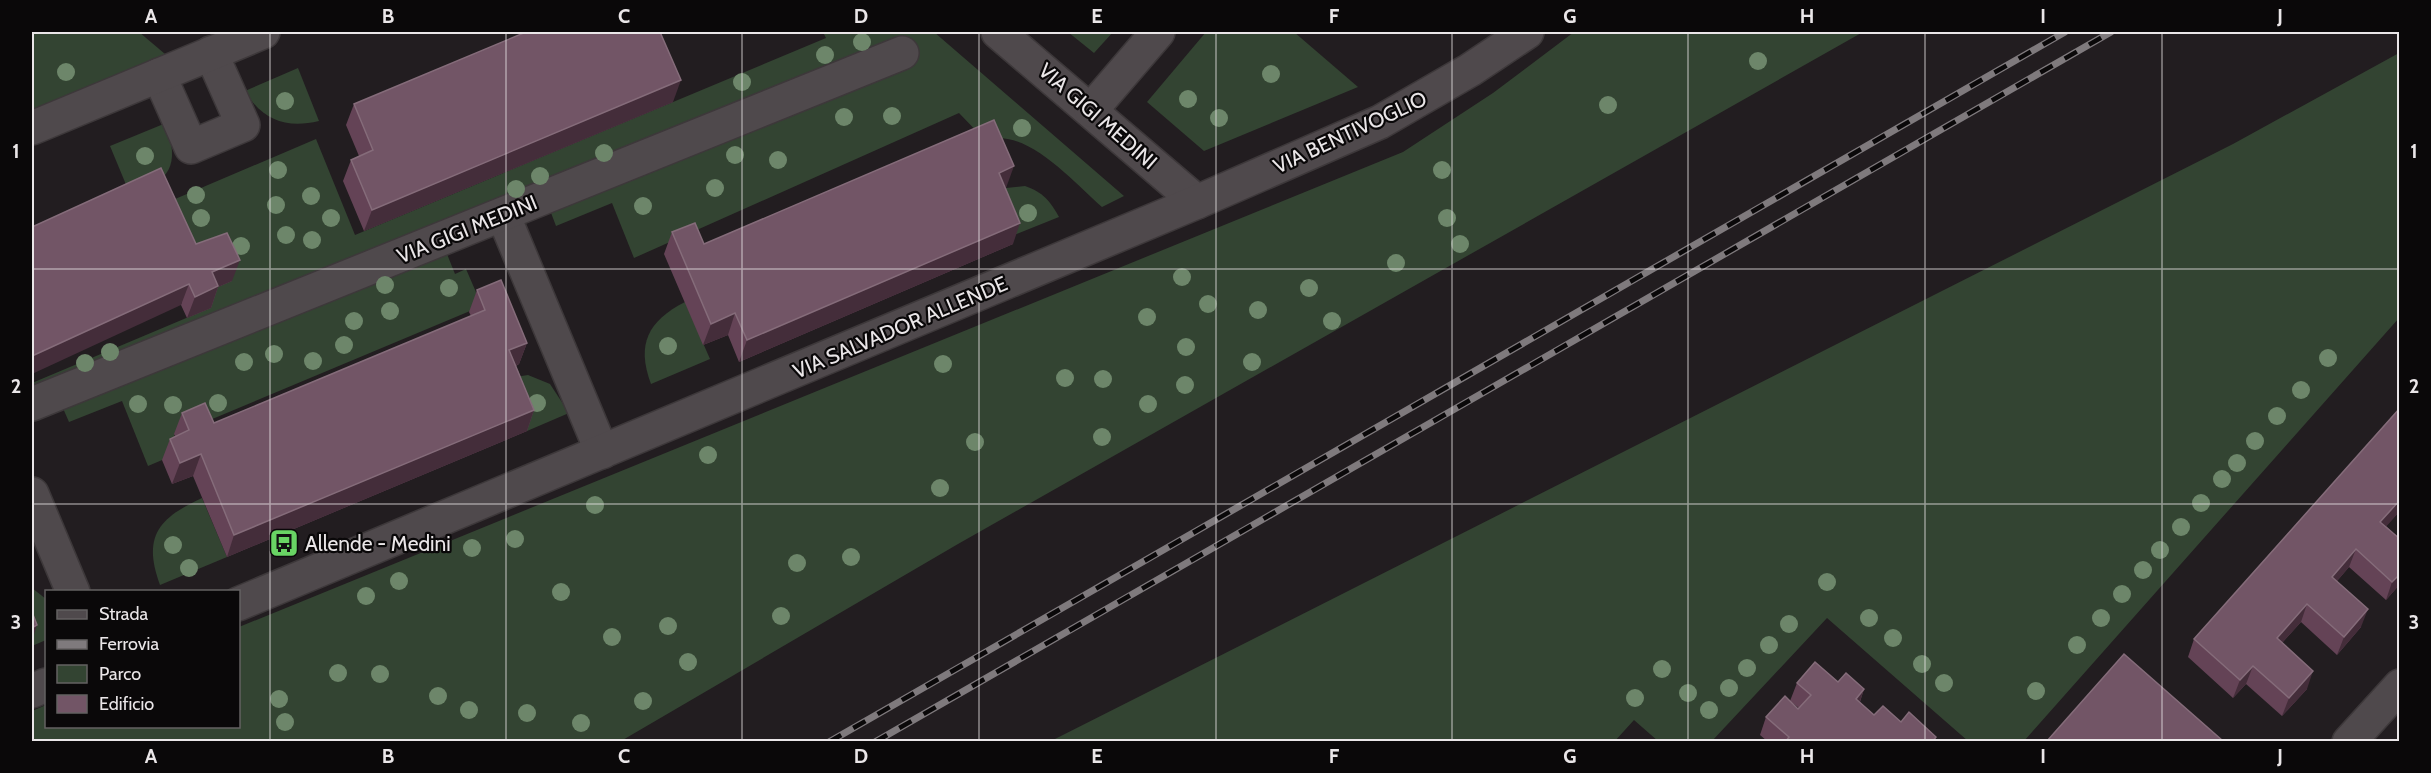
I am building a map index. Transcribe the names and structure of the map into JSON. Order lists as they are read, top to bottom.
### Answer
{
  "streets": {
    "street": ["VIA GIGI MEDINI", "VIA BENTIVOGLIO", "VIA SALVADOR ALLENDE"]
  },
  "crossings": [
    ["VIA GIGI MEDINI", "VIA BENTIVOGLIO"],
    ["VIA GIGI MEDINI", "VIA SALVADOR ALLENDE"],
    ["VIA BENTIVOGLIO", "VIA SALVADOR ALLENDE"]
  ],
  "places": {
    "bus stop": ["Allende - Medini"]
  },
  "legend": [
    "Strada",
    "Ferrovia",
    "Parco",
    "Edificio"
  ],
  "grid": {
    "columns": [
      "A",
      "B",
      "C",
      "D",
      "E",
      "F",
      "G",
      "H",
      "I",
      "J"
    ],
    "rows": ["1", "2", "3"]
  }
}
